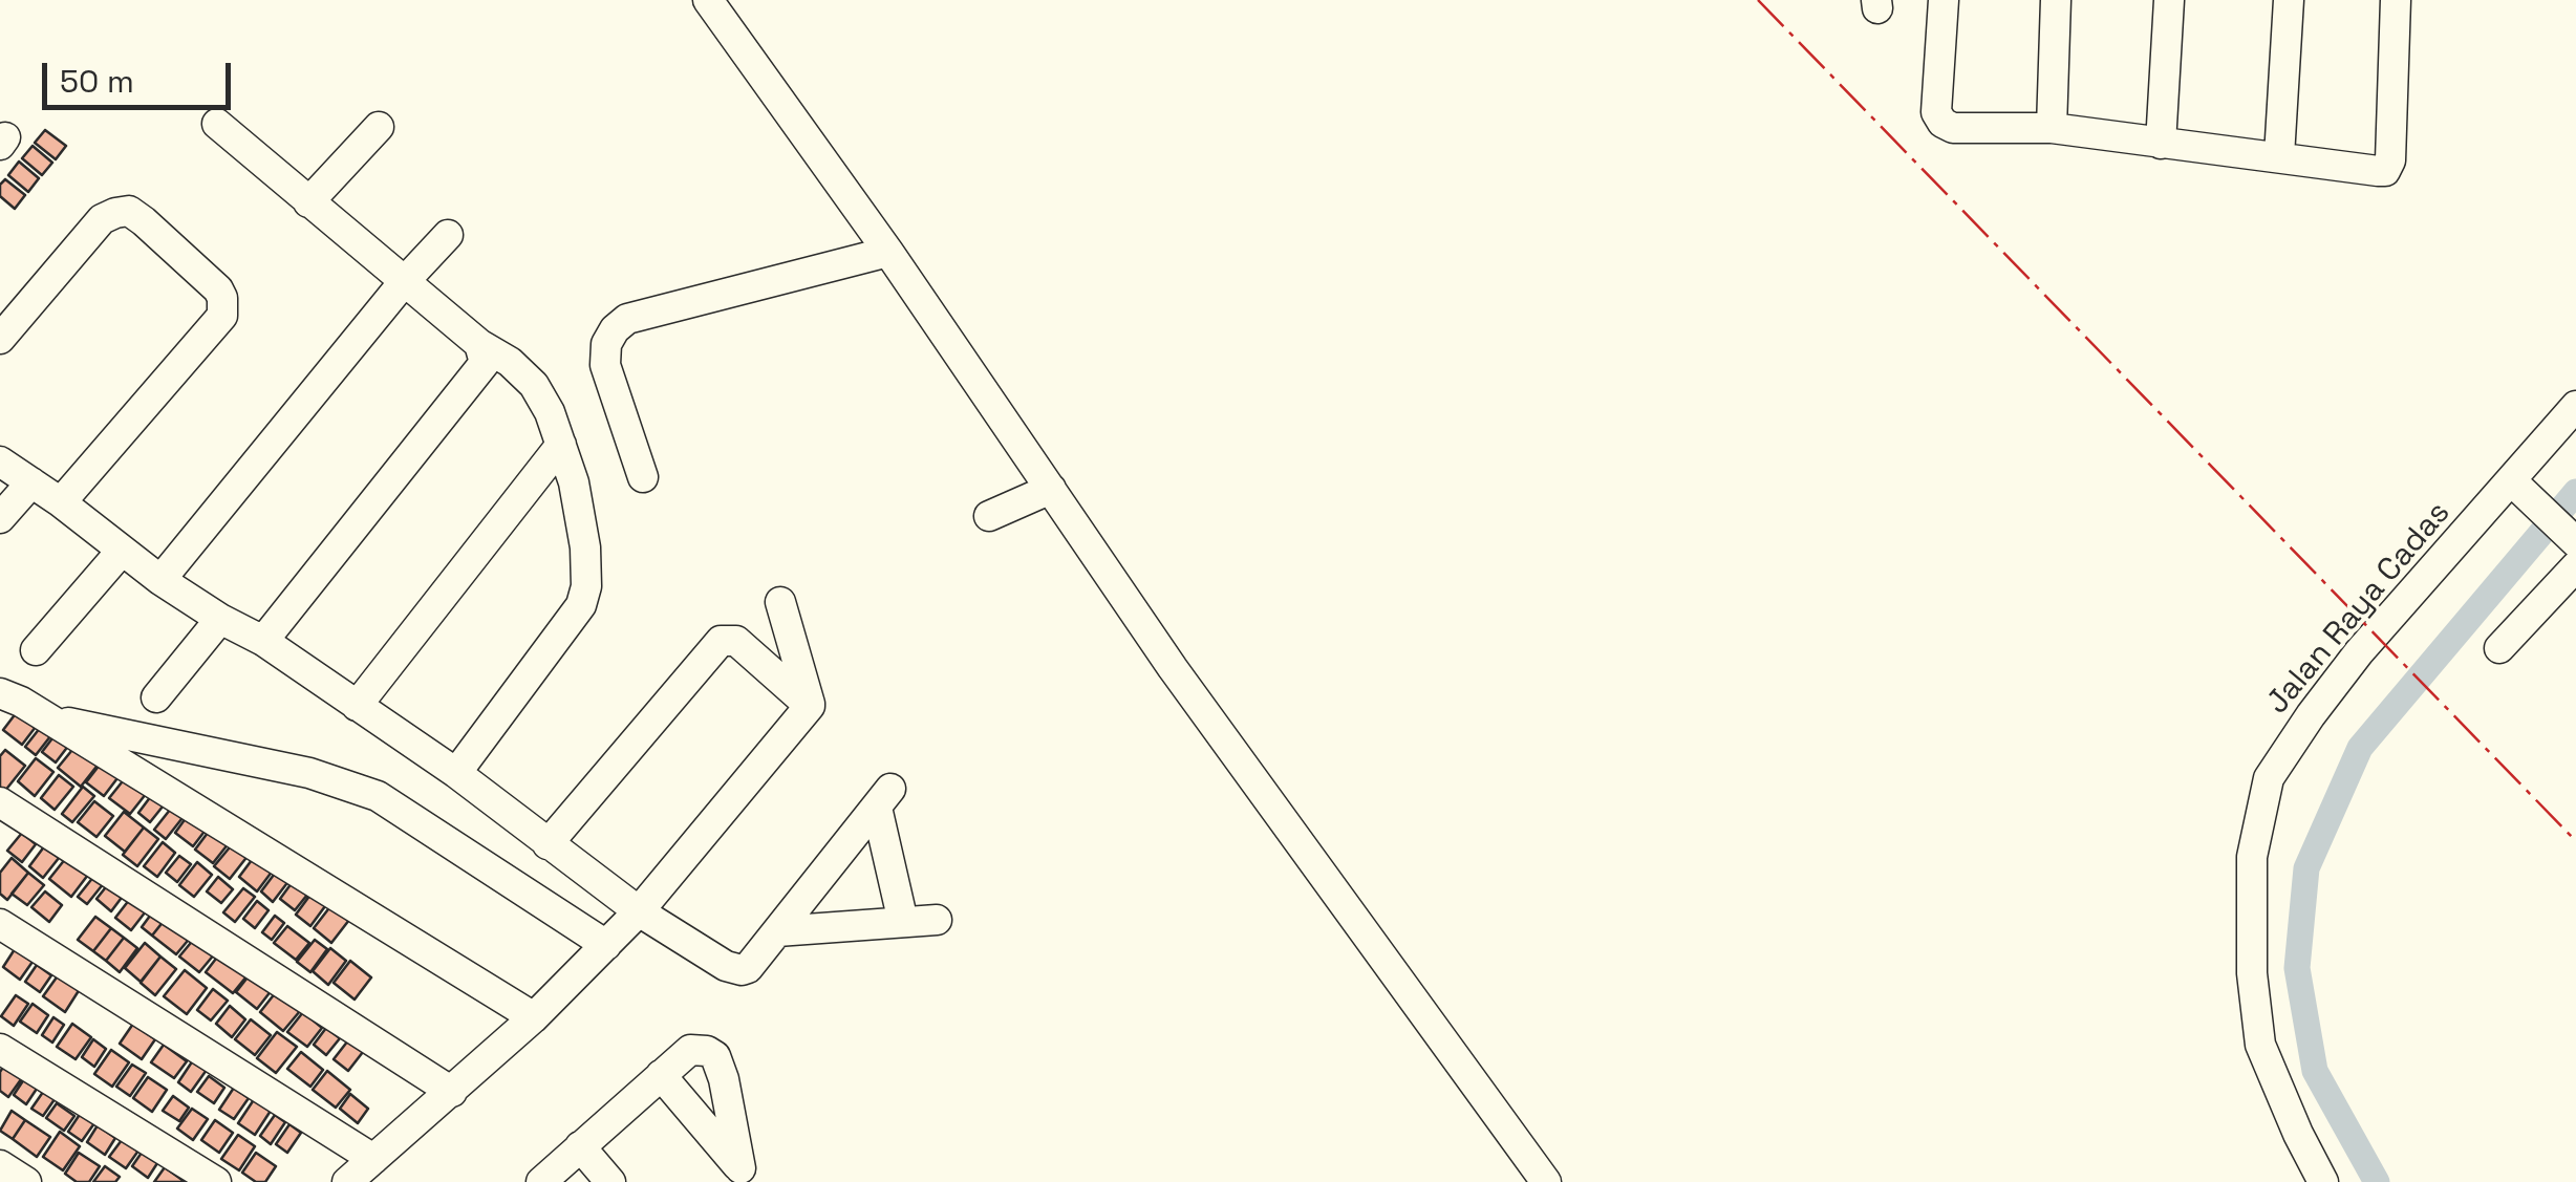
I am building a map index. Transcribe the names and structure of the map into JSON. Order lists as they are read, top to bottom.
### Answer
{
  "streets": {
    "street": ["Jalan Raya Cadas"]
  },
  "scale_bar": "50 m"
}
